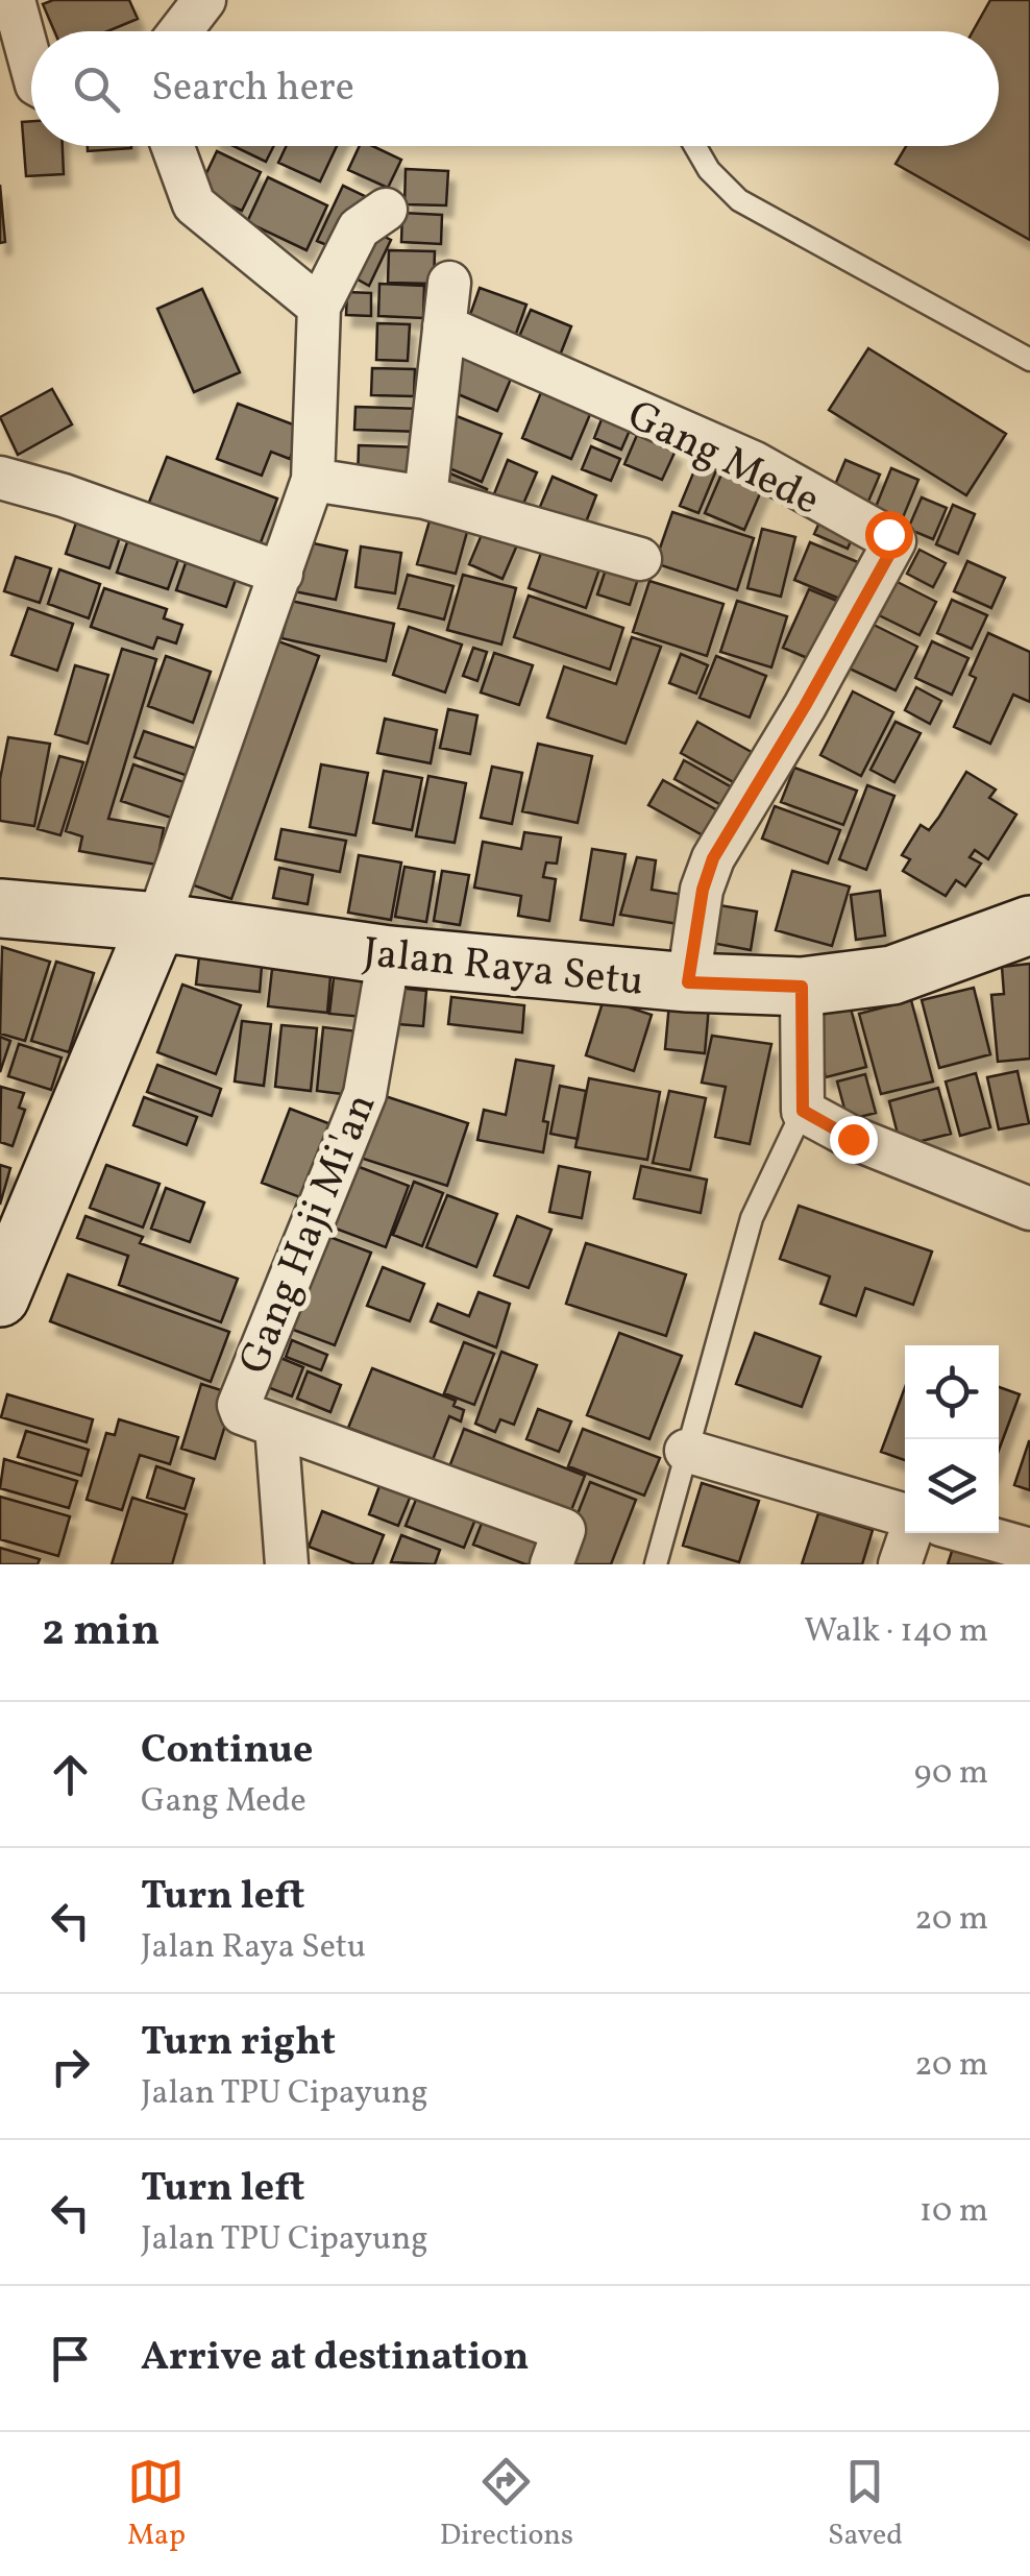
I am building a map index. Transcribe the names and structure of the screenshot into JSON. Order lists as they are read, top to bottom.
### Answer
{
  "streets": {
    "street": ["Gang Mede", "Jalan Raya Setu", "Gang Haji Mi'an"]
  },
  "crossings": [
    ["Gang Mede", "Jalan Raya Setu"],
    ["Jalan Raya Setu", "Gang Haji Mi'an"]
  ],
  "page": {
    "search": "Search here",
    "heading": ["2 min", "Walk · 140 m"],
    "list": [
      ["Continue", "Gang Mede", "90 m"],
      ["Turn left", "Jalan Raya Setu", "20 m"],
      ["Turn right", "Jalan TPU Cipayung", "20 m"],
      ["Turn left", "Jalan TPU Cipayung", "10 m"],
      "Arrive at destination"
    ],
    "nav": ["Map", "Directions", "Saved"]
  }
}
